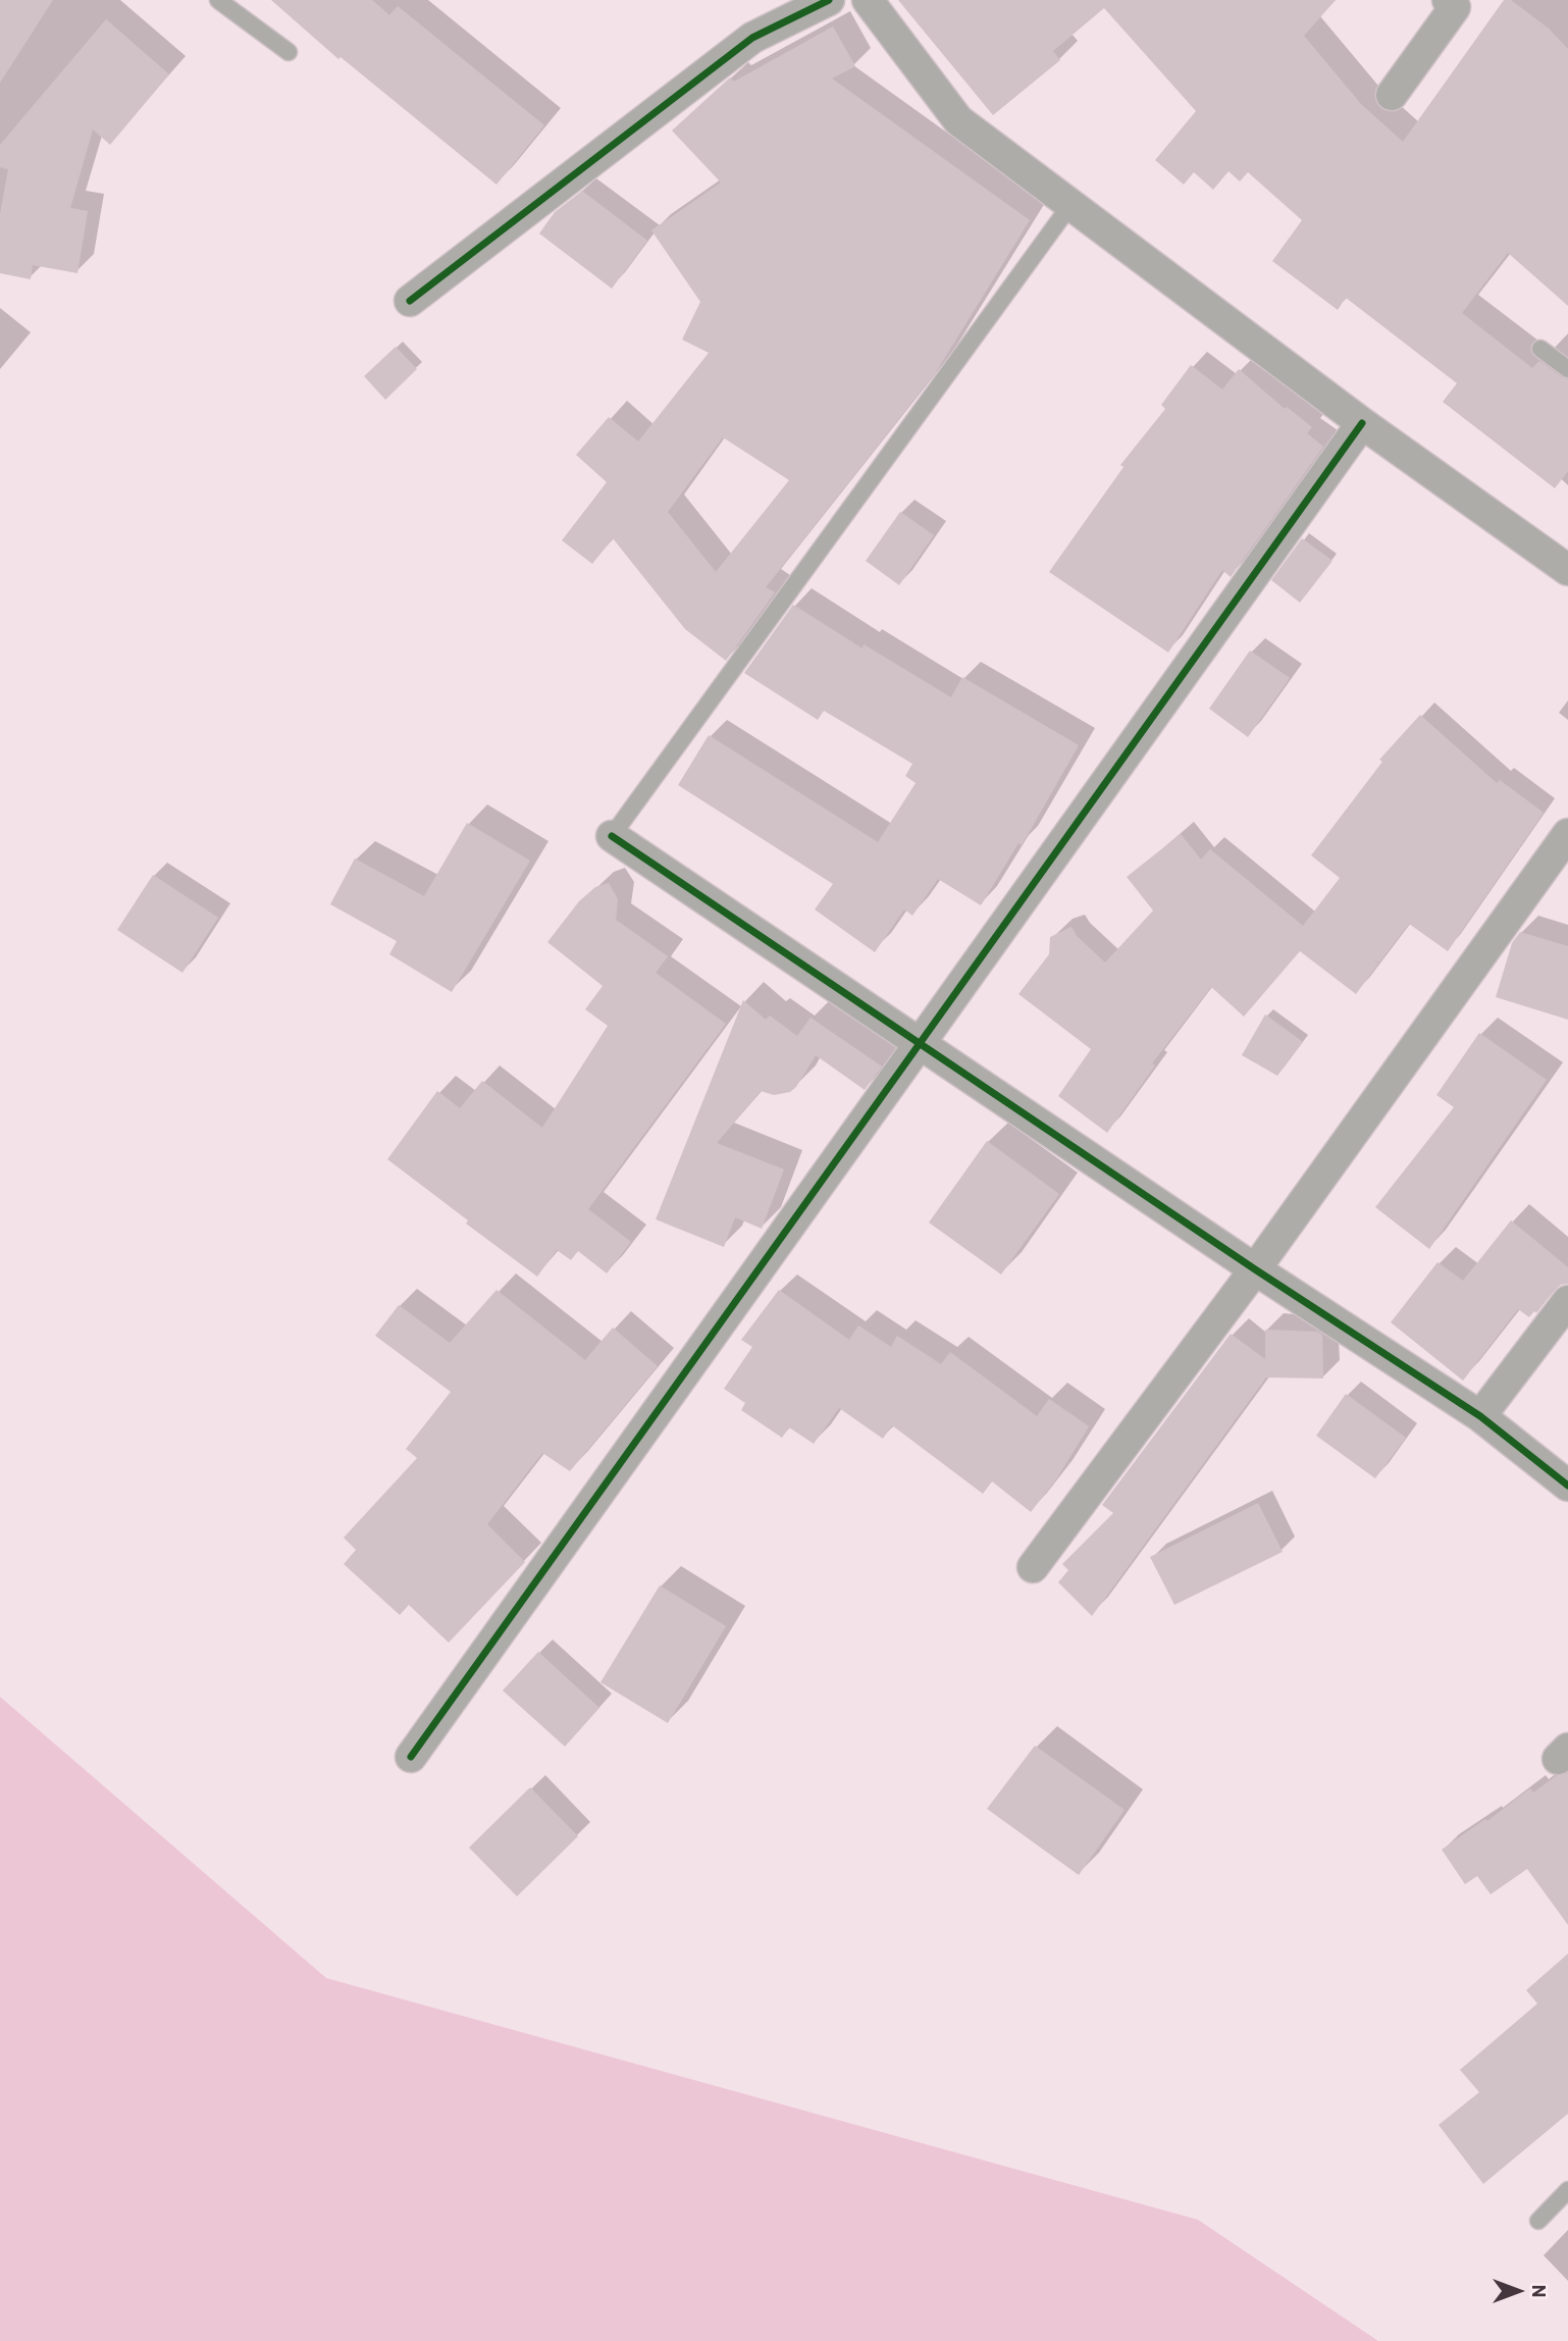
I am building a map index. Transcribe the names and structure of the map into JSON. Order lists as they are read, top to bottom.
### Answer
{
  "north": "right"
}
